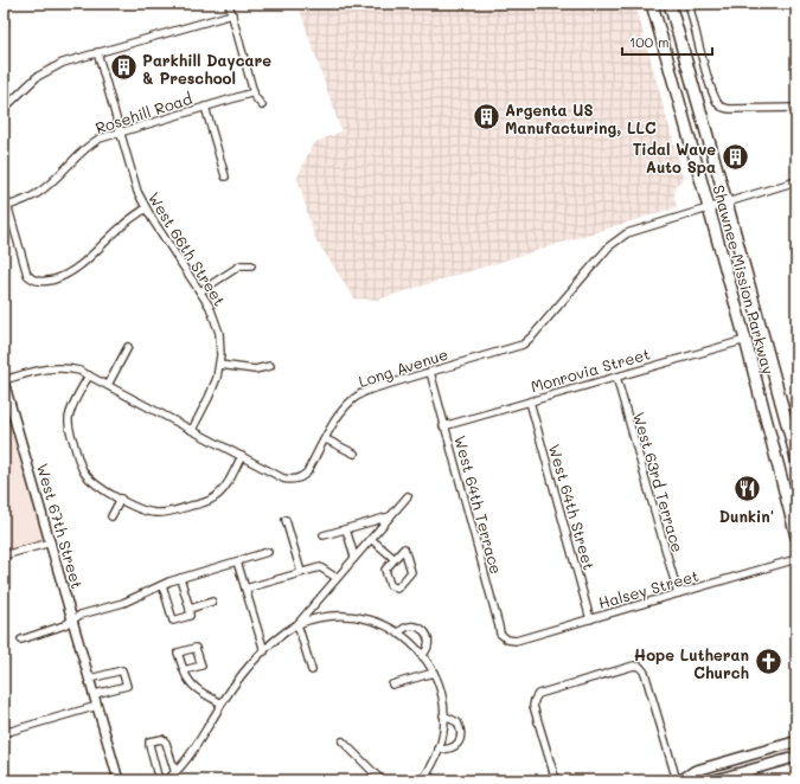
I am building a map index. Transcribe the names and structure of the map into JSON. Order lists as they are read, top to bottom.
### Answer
{
  "streets": {
    "highway": ["Shawnee Mission Parkway"],
    "street": [
      "Rosehill Road",
      "West 66th Street",
      "Long Avenue",
      "Monrovia Street",
      "West 63rd Terrace",
      "West 64th Terrace",
      "West 64th Street",
      "West 67th Street",
      "Halsey Street"
    ]
  },
  "crossings": [
    ["Rosehill Road", "West 66th Street"],
    ["West 66th Street", "Long Avenue"],
    ["Shawnee Mission Parkway", "Long Avenue"],
    ["Shawnee Mission Parkway", "Monrovia Street"],
    ["Long Avenue", "West 64th Terrace"],
    ["Long Avenue", "West 67th Street"],
    ["Monrovia Street", "West 63rd Terrace"],
    ["Monrovia Street", "West 64th Terrace"],
    ["Monrovia Street", "West 64th Street"],
    ["West 63rd Terrace", "Halsey Street"],
    ["West 64th Terrace", "Halsey Street"],
    ["West 64th Street", "Halsey Street"]
  ],
  "places": {
    "building": ["Parkhill Daycare & Preschool", "Argenta US Manufacturing, LLC", "Tidal Wave Auto Spa"],
    "restaurant": ["Dunkin'"],
    "church": ["Hope Lutheran Church"]
  },
  "scale_bar": "100 m"
}
